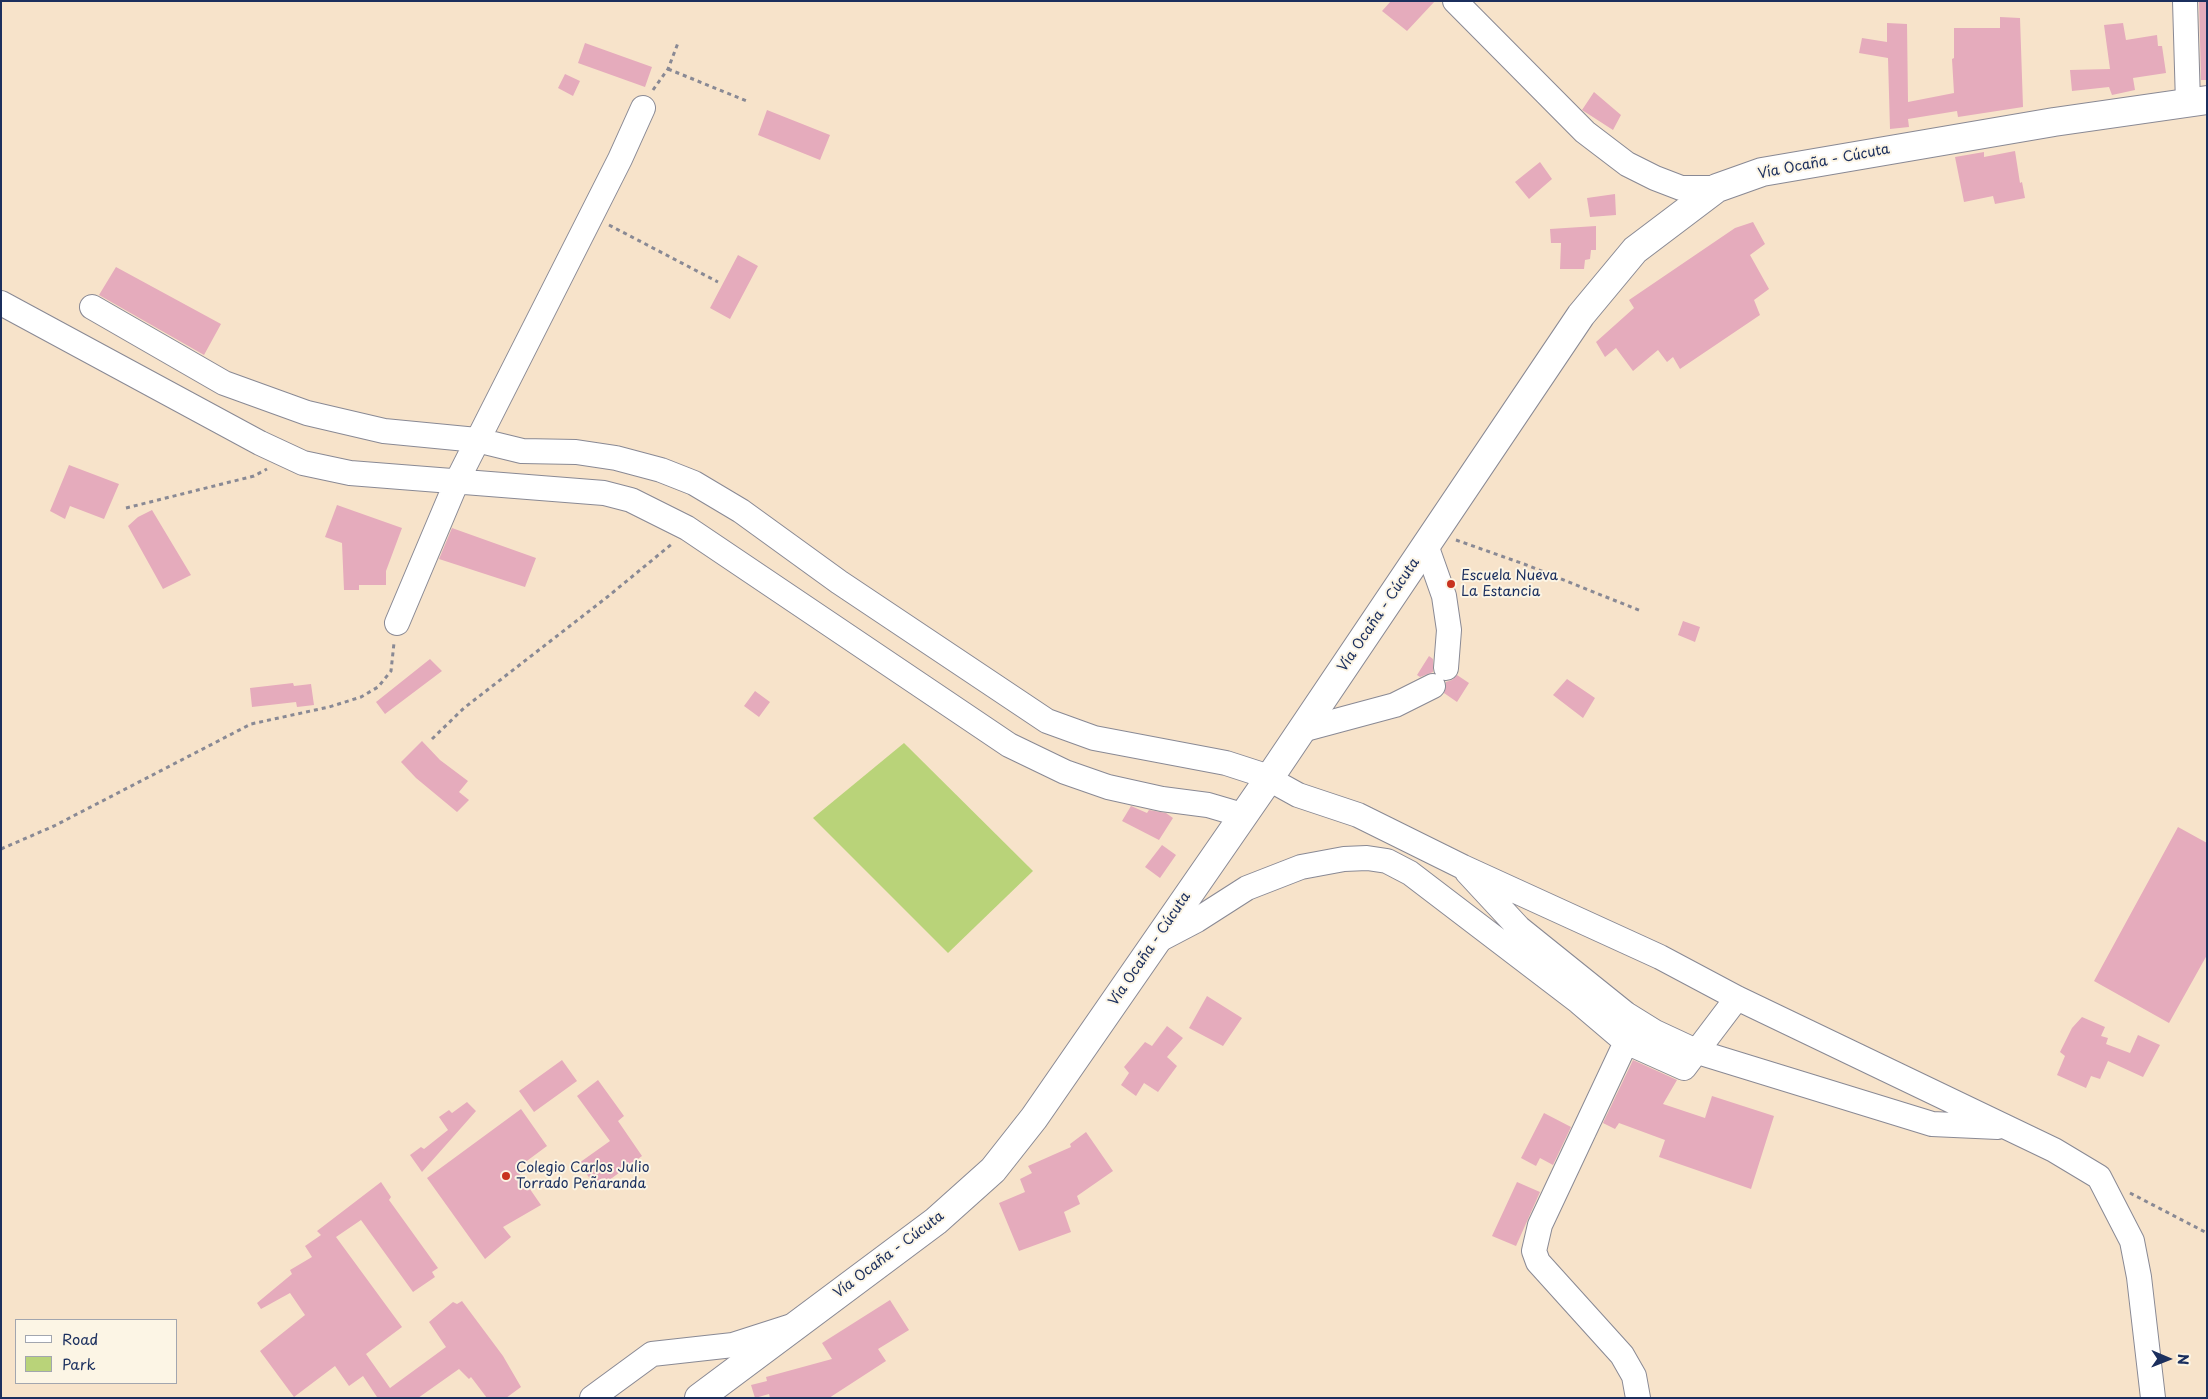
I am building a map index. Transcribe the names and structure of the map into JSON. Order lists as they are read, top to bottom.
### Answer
{
  "streets": {
    "main road": ["Vía Ocaña - Cúcuta"]
  },
  "places": ["Escuela Nueva La Estancia", "Colegio Carlos Julio Torrado Peñaranda"],
  "legend": ["Road", "Park"],
  "north": "right"
}
